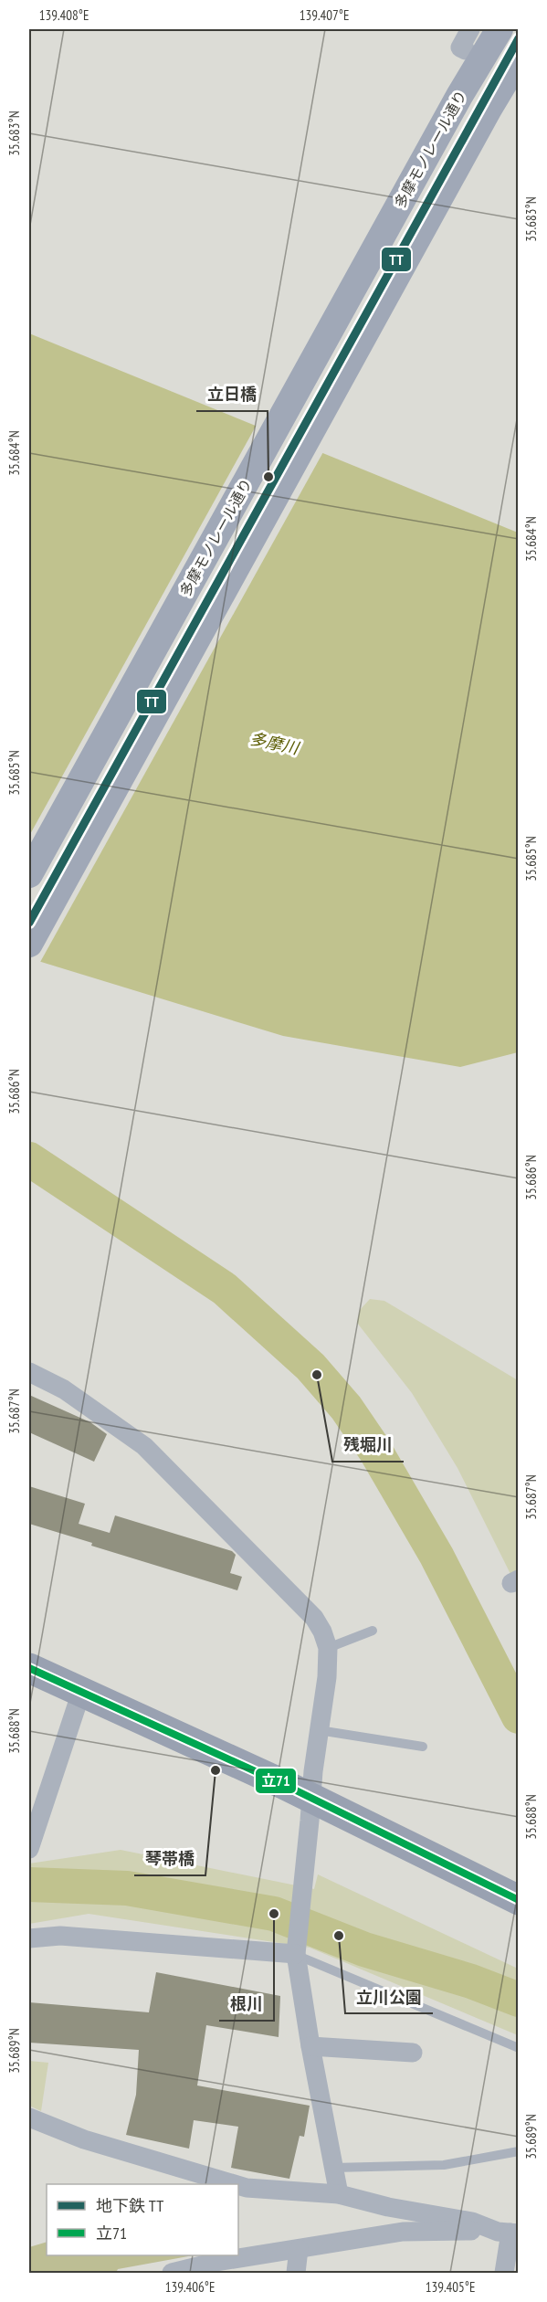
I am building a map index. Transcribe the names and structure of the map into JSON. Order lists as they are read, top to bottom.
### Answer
{
  "streets": {
    "main road": ["多摩モノレール通り"]
  },
  "water": ["多摩川"],
  "places": [
    "立日橋",
    "残堀川",
    "琴帯橋",
    "根川",
    "立川公園"
  ],
  "lines": ["metro line TT", "transit line 立71"],
  "legend": ["地下鉄 TT", "立71"],
  "coordinates": [
    "139.408°E",
    "139.407°E",
    "35.683°N",
    "35.684°N",
    "35.685°N",
    "35.686°N",
    "35.687°N",
    "35.688°N",
    "35.689°N",
    "139.406°E",
    "139.405°E"
  ]
}
